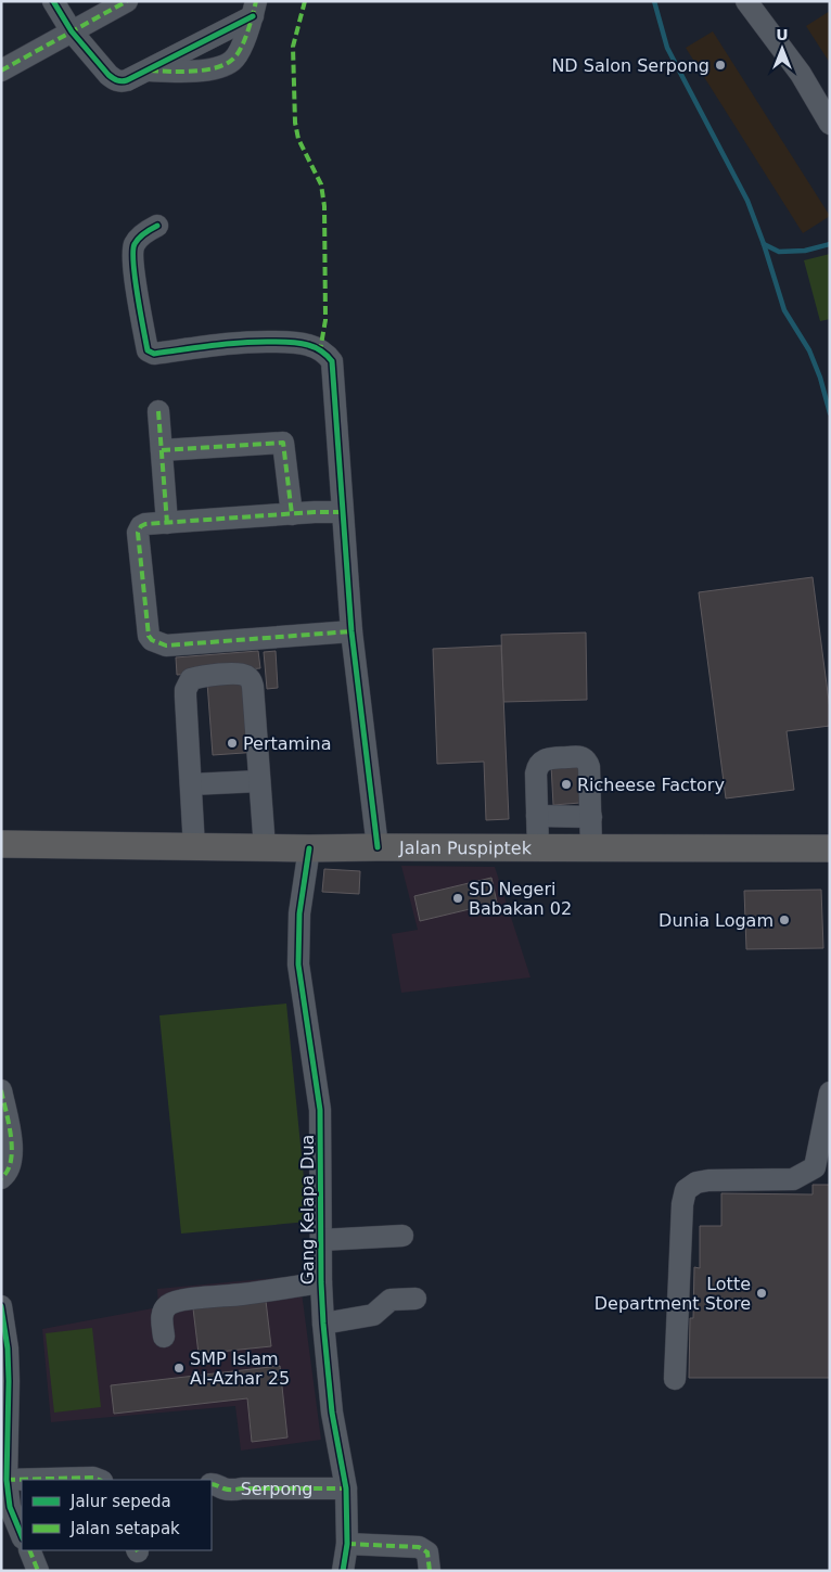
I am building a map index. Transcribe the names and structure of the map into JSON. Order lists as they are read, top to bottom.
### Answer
{
  "streets": {
    "main road": ["Jalan Puspiptek"],
    "street": ["Gang Kelapa Dua", "Serpong"]
  },
  "crossings": [
    ["Jalan Puspiptek", "Gang Kelapa Dua"],
    ["Gang Kelapa Dua", "Serpong"]
  ],
  "places": [
    "ND Salon Serpong",
    "Pertamina",
    "Richeese Factory",
    "SD Negeri Babakan 02",
    "Dunia Logam",
    "Lotte Department Store",
    "SMP Islam Al-Azhar 25"
  ],
  "legend": ["Jalur sepeda", "Jalan setapak"],
  "north": "top"
}
